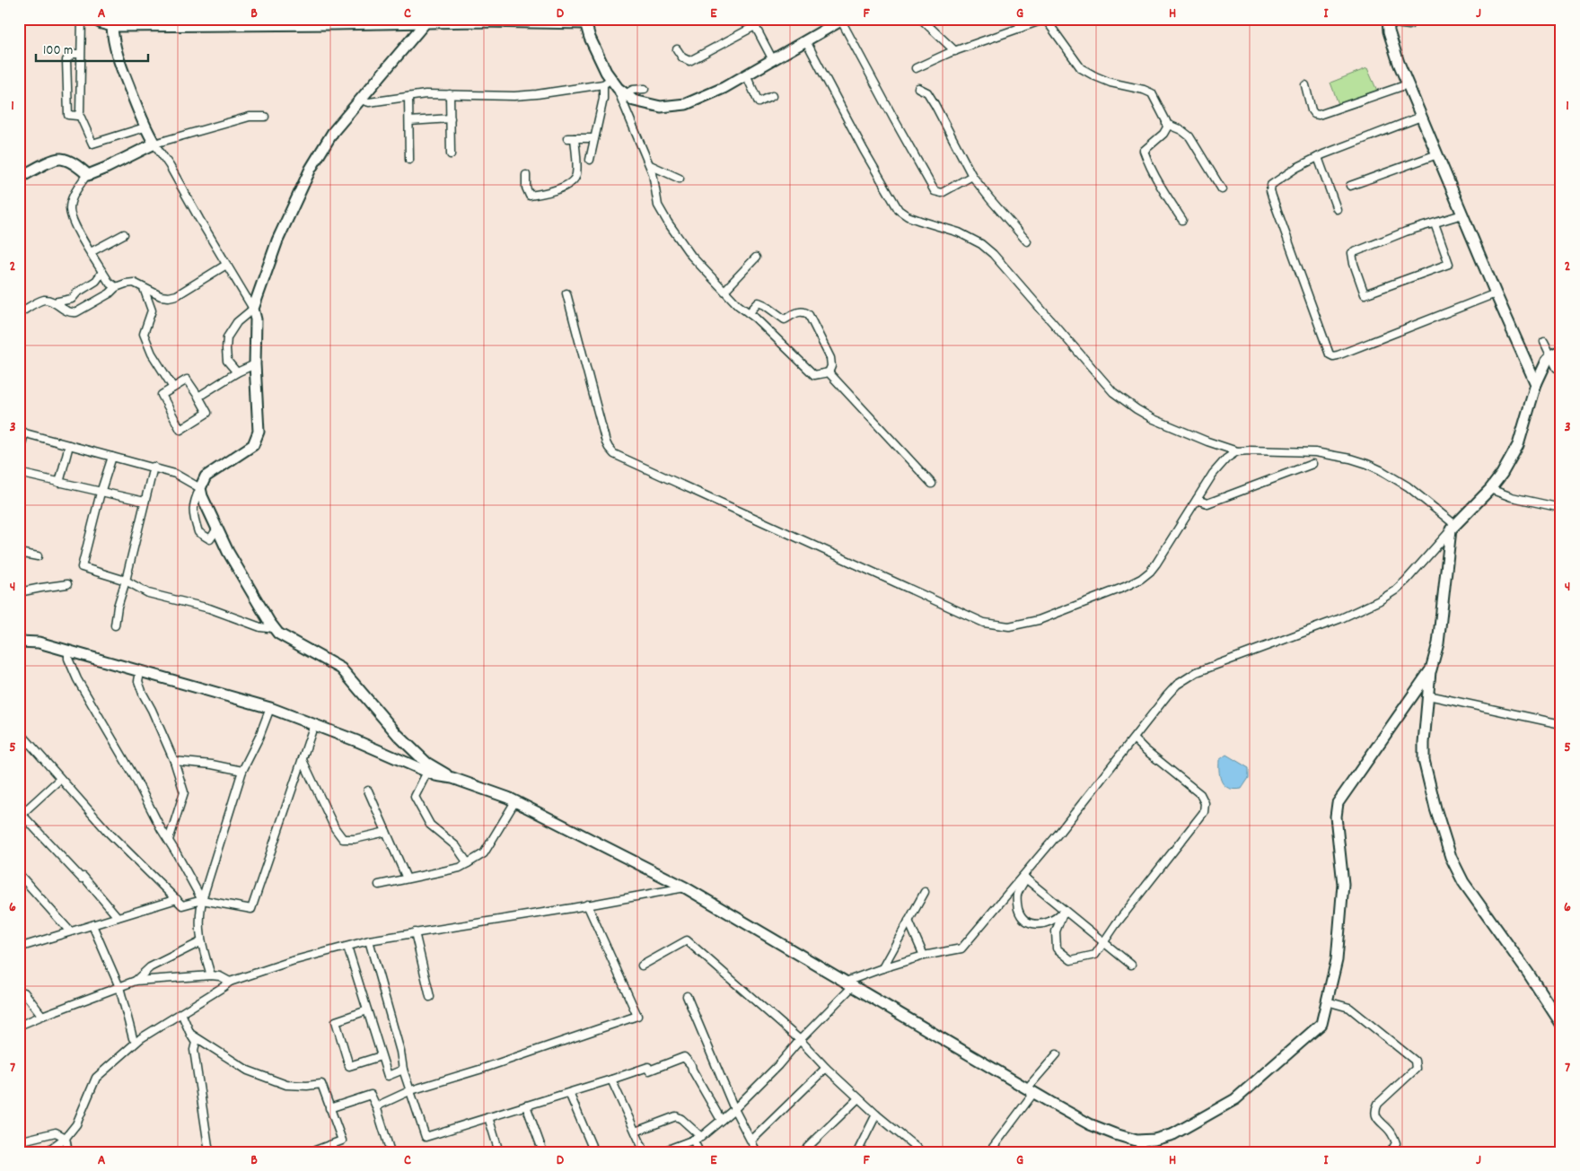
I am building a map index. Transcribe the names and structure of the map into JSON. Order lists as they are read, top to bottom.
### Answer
{
  "scale_bar": "100 m",
  "grid": {
    "columns": [
      "A",
      "B",
      "C",
      "D",
      "E",
      "F",
      "G",
      "H",
      "I",
      "J"
    ],
    "rows": [
      "1",
      "2",
      "3",
      "4",
      "5",
      "6",
      "7"
    ]
  }
}
